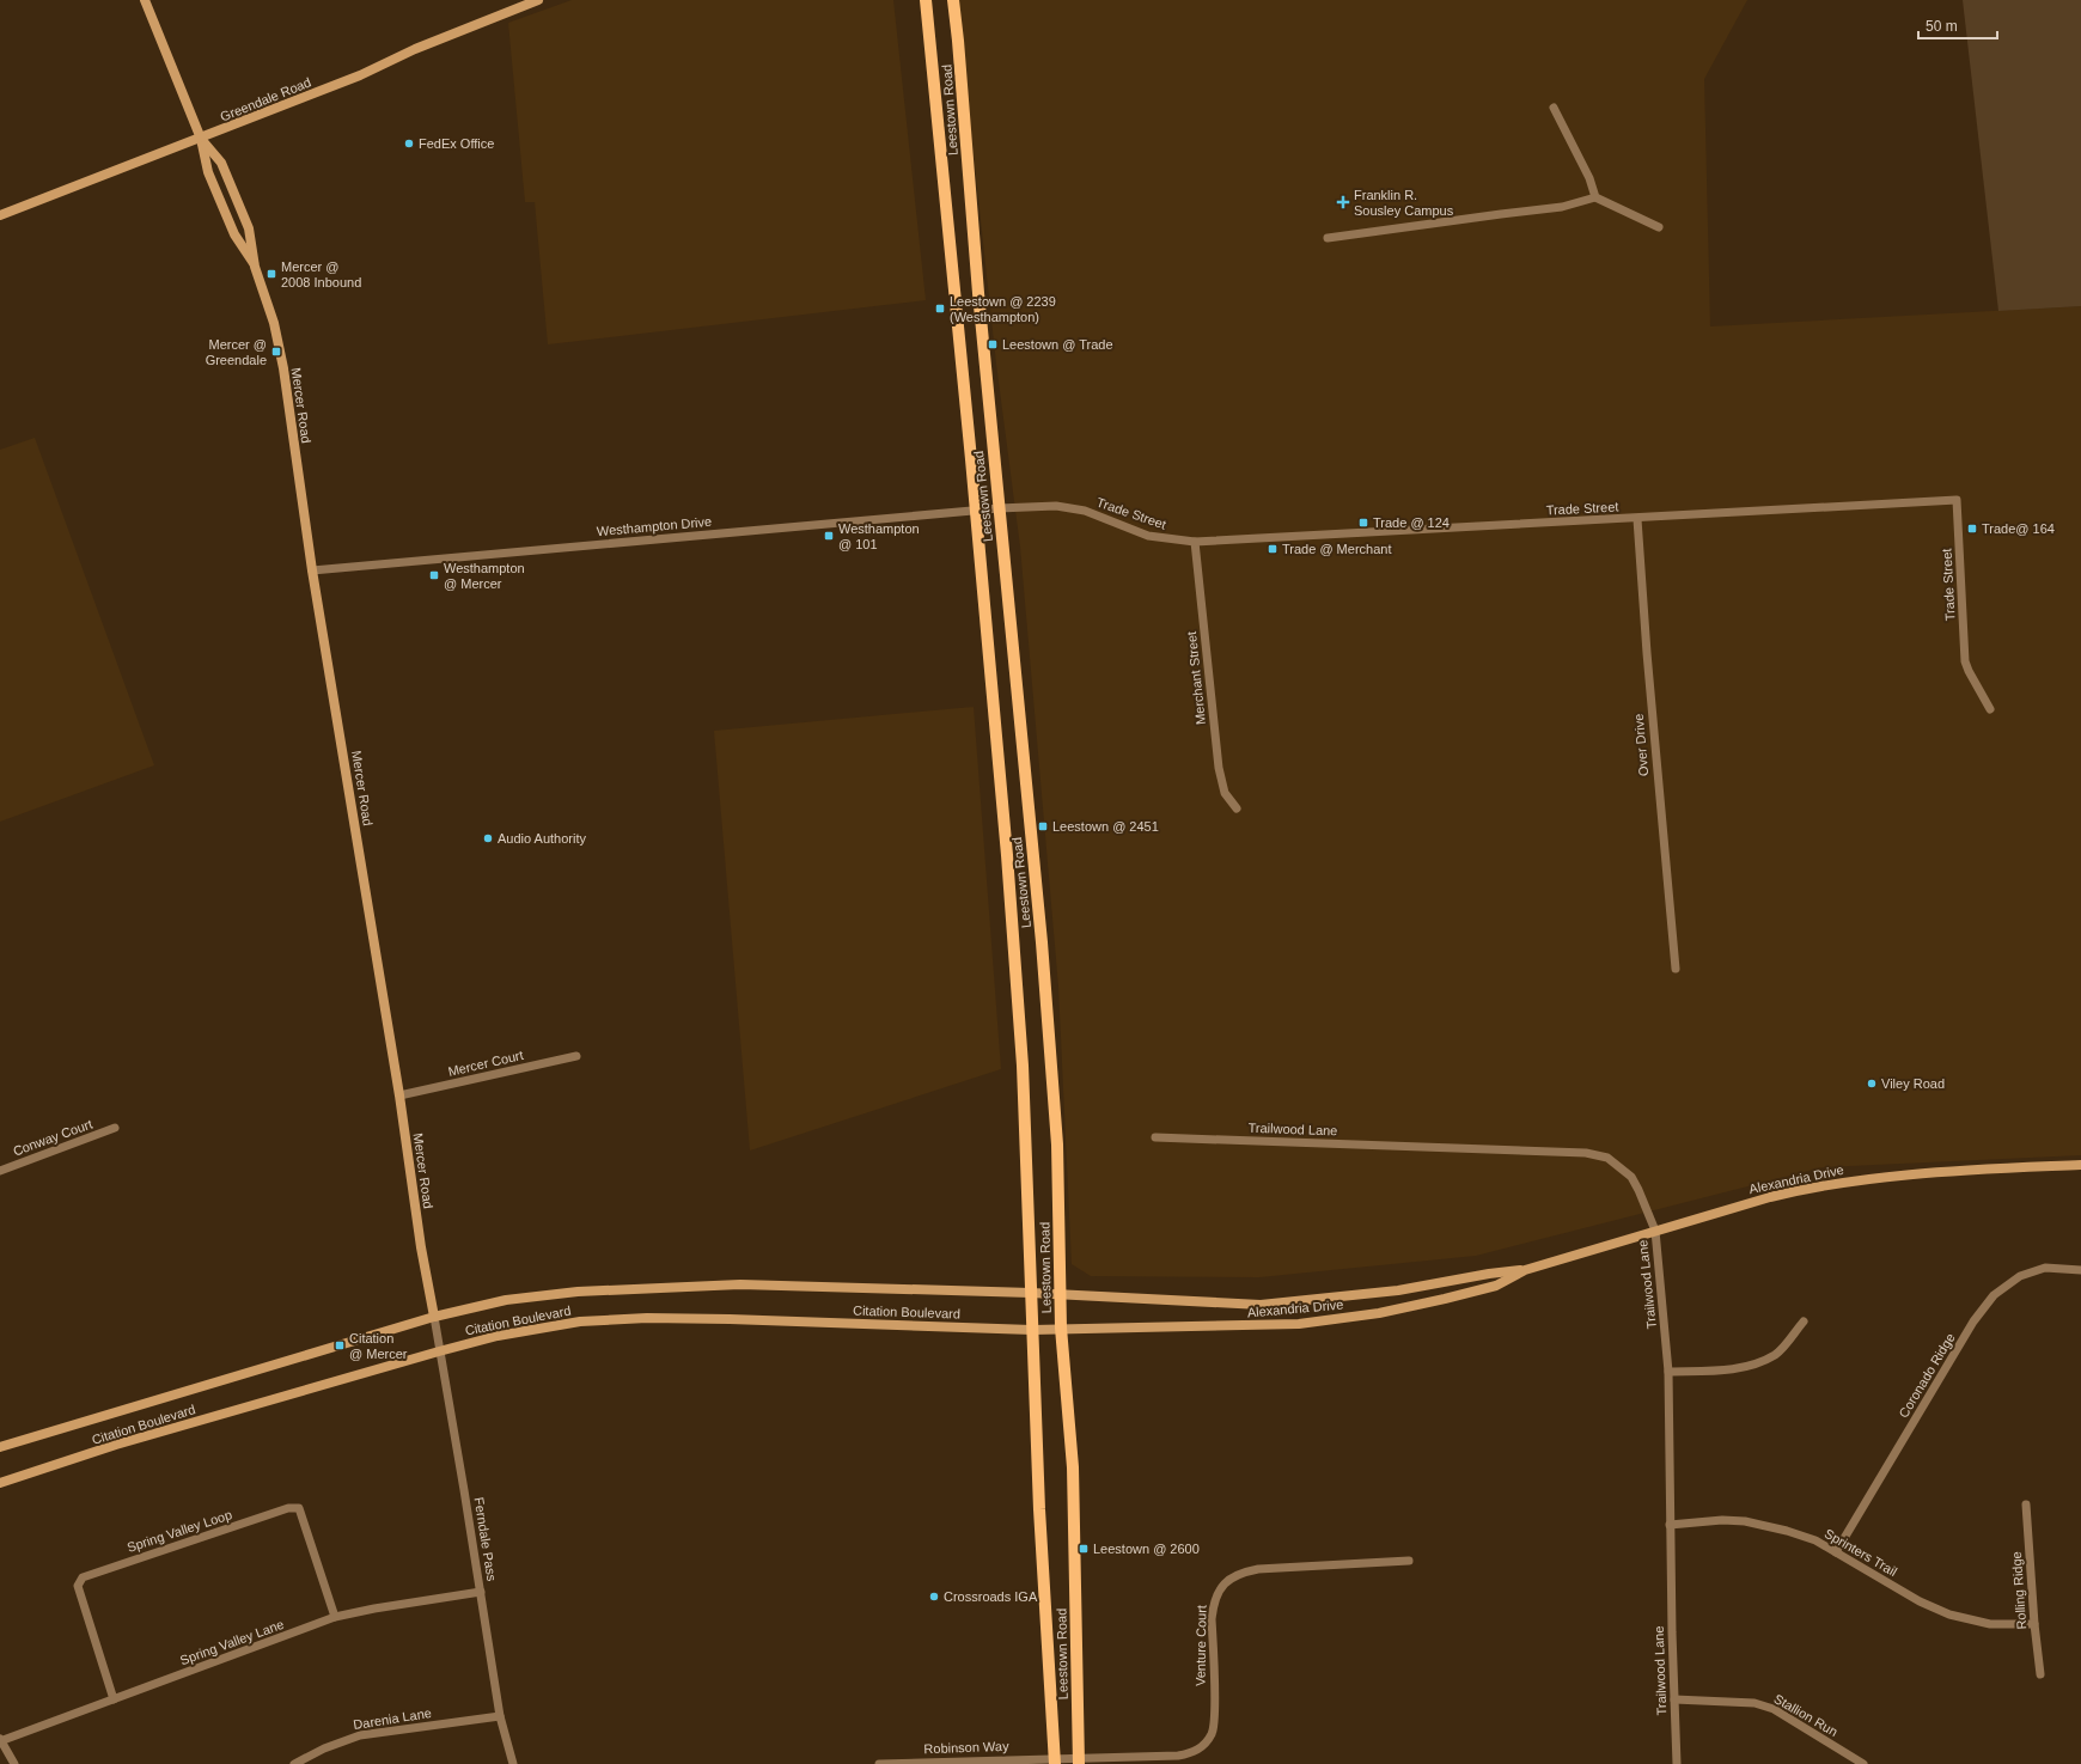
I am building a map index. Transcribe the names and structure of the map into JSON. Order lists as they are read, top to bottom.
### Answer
{
  "streets": {
    "main road": ["Leestown Road"],
    "street": [
      "Greendale Road",
      "Mercer Road",
      "Trade Street",
      "Westhampton Drive",
      "Merchant Street",
      "Over Drive",
      "Mercer Court",
      "Trailwood Lane",
      "Conway Court",
      "Alexandria Drive",
      "Citation Boulevard",
      "Coronado Ridge",
      "Spring Valley Loop",
      "Ferndale Pass",
      "Sprinters Trail",
      "Rolling Ridge",
      "Spring Valley Lane",
      "Venture Court",
      "Stallion Run",
      "Darenia Lane",
      "Robinson Way"
    ]
  },
  "crossings": [
    ["Greendale Road", "Mercer Road"],
    ["Leestown Road", "Trade Street"],
    ["Leestown Road", "Westhampton Drive"],
    ["Leestown Road", "Alexandria Drive"],
    ["Leestown Road", "Citation Boulevard"],
    ["Leestown Road", "Venture Court"],
    ["Leestown Road", "Robinson Way"],
    ["Mercer Road", "Westhampton Drive"],
    ["Mercer Road", "Mercer Court"],
    ["Mercer Road", "Citation Boulevard"],
    ["Mercer Road", "Ferndale Pass"],
    ["Trade Street", "Westhampton Drive"],
    ["Trade Street", "Merchant Street"],
    ["Trade Street", "Over Drive"],
    ["Trailwood Lane", "Alexandria Drive"],
    ["Trailwood Lane", "Sprinters Trail"],
    ["Trailwood Lane", "Stallion Run"],
    ["Alexandria Drive", "Citation Boulevard"],
    ["Citation Boulevard", "Ferndale Pass"],
    ["Coronado Ridge", "Sprinters Trail"],
    ["Spring Valley Loop", "Spring Valley Lane"],
    ["Ferndale Pass", "Spring Valley Lane"],
    ["Ferndale Pass", "Darenia Lane"],
    ["Sprinters Trail", "Rolling Ridge"],
    ["Venture Court", "Robinson Way"]
  ],
  "places": {
    "other": [
      "FedEx Office",
      "Audio Authority",
      "Viley Road",
      "Crossroads IGA"
    ],
    "health": ["Franklin R. Sousley Campus"],
    "transit": [
      "Mercer @ 2008 Inbound",
      "Leestown @ 2239 (Westhampton)",
      "Leestown @ Trade",
      "Mercer @ Greendale",
      "Trade @ 124",
      "Trade@ 164",
      "Westhampton @ 101",
      "Trade @ Merchant",
      "Westhampton @ Mercer",
      "Leestown @ 2451",
      "Citation @ Mercer",
      "Leestown @ 2600"
    ]
  },
  "scale_bar": "50 m"
}
